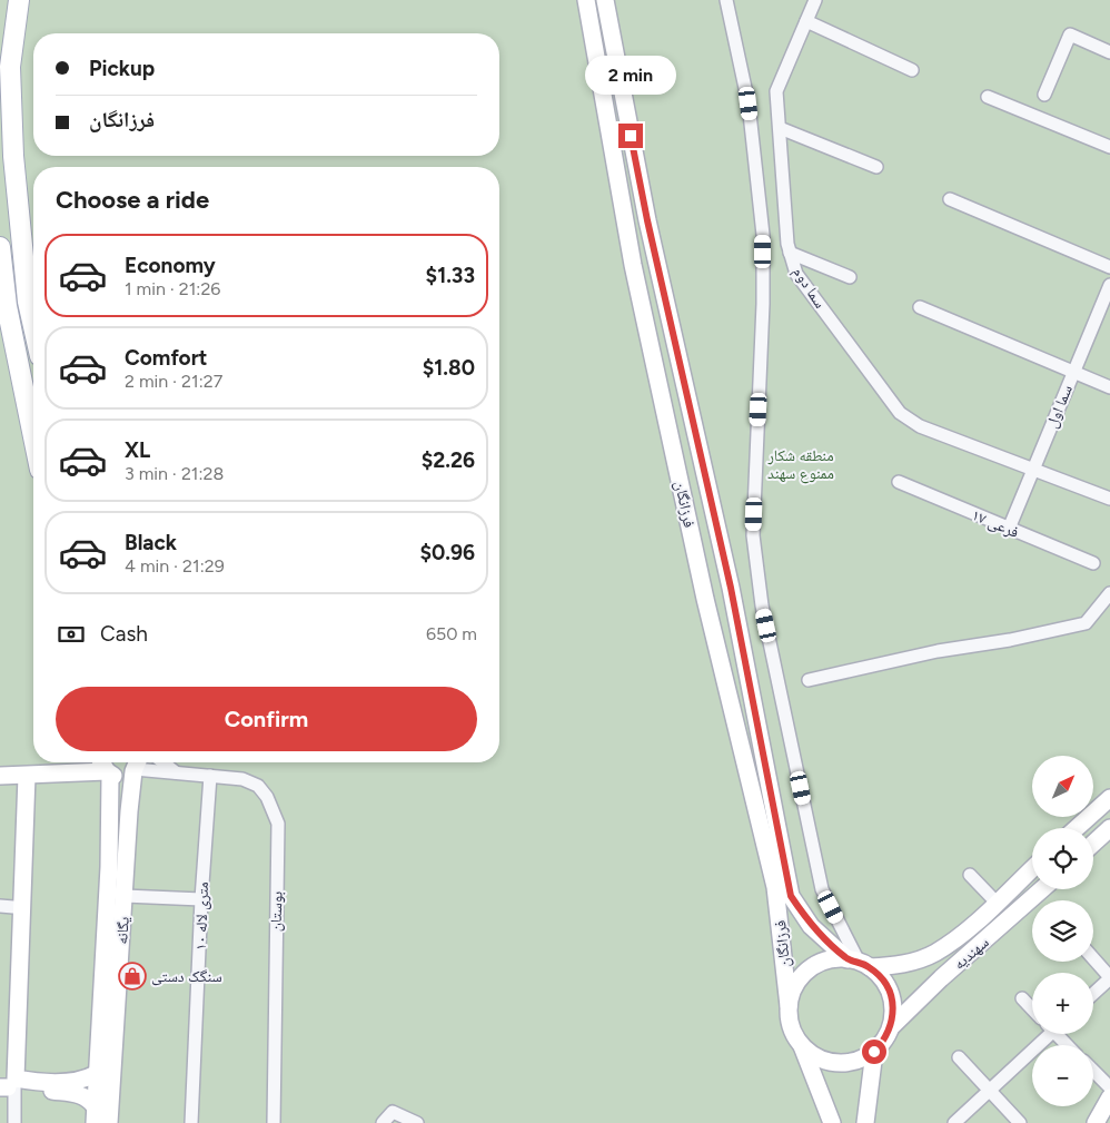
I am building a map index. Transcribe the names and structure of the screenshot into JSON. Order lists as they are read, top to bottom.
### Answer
{
  "streets": {
    "main road": ["فرزانگان", "یگانه", "سهندیه"],
    "street": [
      "سما دوم",
      "سما اول",
      "فرعی ۱۷",
      "بوستان",
      "۱۰ متری لاله"
    ]
  },
  "crossings": [
    ["سما دوم", "سما اول"],
    ["سما اول", "فرعی ۱۷"],
    ["فرزانگان", "سهندیه"],
    ["بوستان", "۱۰ متری لاله"],
    ["بوستان", "یگانه"]
  ],
  "parks": ["منطقه شکار ممنوع سهند"],
  "places": {
    "shop": ["سنگک دستی"]
  },
  "north": "top right",
  "page": {
    "banner": ["Pickup", "فرزانگان"],
    "bubble": "2 min",
    "heading": "Choose a ride",
    "list": [
      {
        "name": "Economy",
        "note": "1 min · 21:26",
        "value": "$1.33"
      },
      {
        "name": "Comfort",
        "note": "2 min · 21:27",
        "value": "$1.80"
      },
      {
        "name": "XL",
        "note": "3 min · 21:28",
        "value": "$2.26"
      },
      {
        "name": "Black",
        "note": "4 min · 21:29",
        "value": "$0.96"
      }
    ],
    "pay": ["Cash", "650 m"],
    "buttons": "Confirm",
    "map_buttons": ["+", "−"]
  }
}
